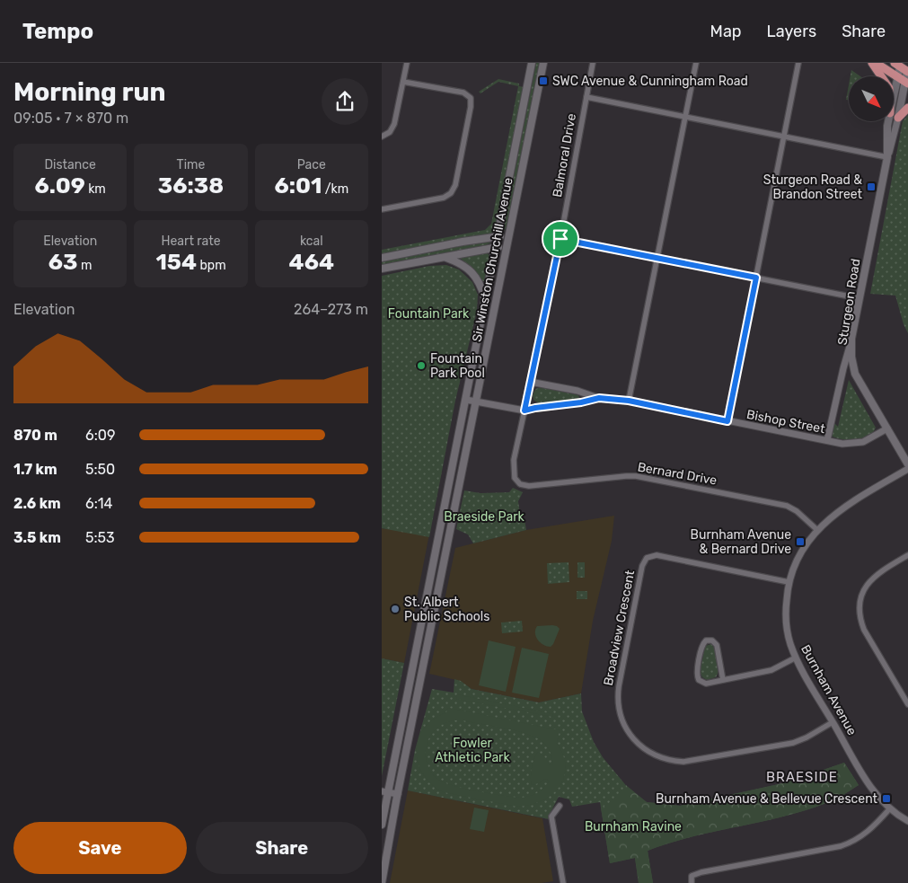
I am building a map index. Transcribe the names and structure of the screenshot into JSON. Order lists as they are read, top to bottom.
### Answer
{
  "streets": {
    "main road": ["Sir Winston Churchill Avenue", "Sturgeon Road"],
    "street": [
      "Balmoral Drive",
      "Bishop Street",
      "Bernard Drive",
      "Broadview Crescent",
      "Burnham Avenue"
    ]
  },
  "crossings": [
    ["Balmoral Drive", "Bishop Street"],
    ["Balmoral Drive", "Bernard Drive"],
    ["Sir Winston Churchill Avenue", "Bishop Street"],
    ["Sturgeon Road", "Bishop Street"],
    ["Bishop Street", "Bernard Drive"],
    ["Bernard Drive", "Burnham Avenue"],
    ["Broadview Crescent", "Burnham Avenue"]
  ],
  "districts": ["BRAESIDE"],
  "parks": [
    "Fountain Park",
    "Braeside Park",
    "Fowler Athletic Park",
    "Burnham Ravine"
  ],
  "places": {
    "transit": [
      "SWC Avenue & Cunningham Road",
      "Sturgeon Road & Brandon Street",
      "Burnham Avenue & Bernard Drive",
      "Burnham Avenue & Bellevue Crescent"
    ],
    "other": ["Fountain Park Pool", "St. Albert Public Schools"]
  },
  "north": "bottom right",
  "page": {
    "header": "Tempo",
    "nav": ["Map", "Layers", "Share"],
    "heading": ["Morning run", "09:05 · 7 × 870 m"],
    "stats": [
      ["Distance", "6.09 km"],
      ["Time", "36:38"],
      ["Pace", "6:01 /km"],
      ["Elevation", "63 m"],
      ["Heart rate", "154 bpm"],
      ["kcal", "464"]
    ],
    "chart": ["Elevation", "264–273 m"],
    "list": [
      {
        "name": "870 m",
        "note": "6:09"
      },
      {
        "name": "1.7 km",
        "note": "5:50"
      },
      {
        "name": "2.6 km",
        "note": "6:14"
      },
      {
        "name": "3.5 km",
        "note": "5:53"
      }
    ],
    "buttons": ["Save", "Share"]
  }
}
